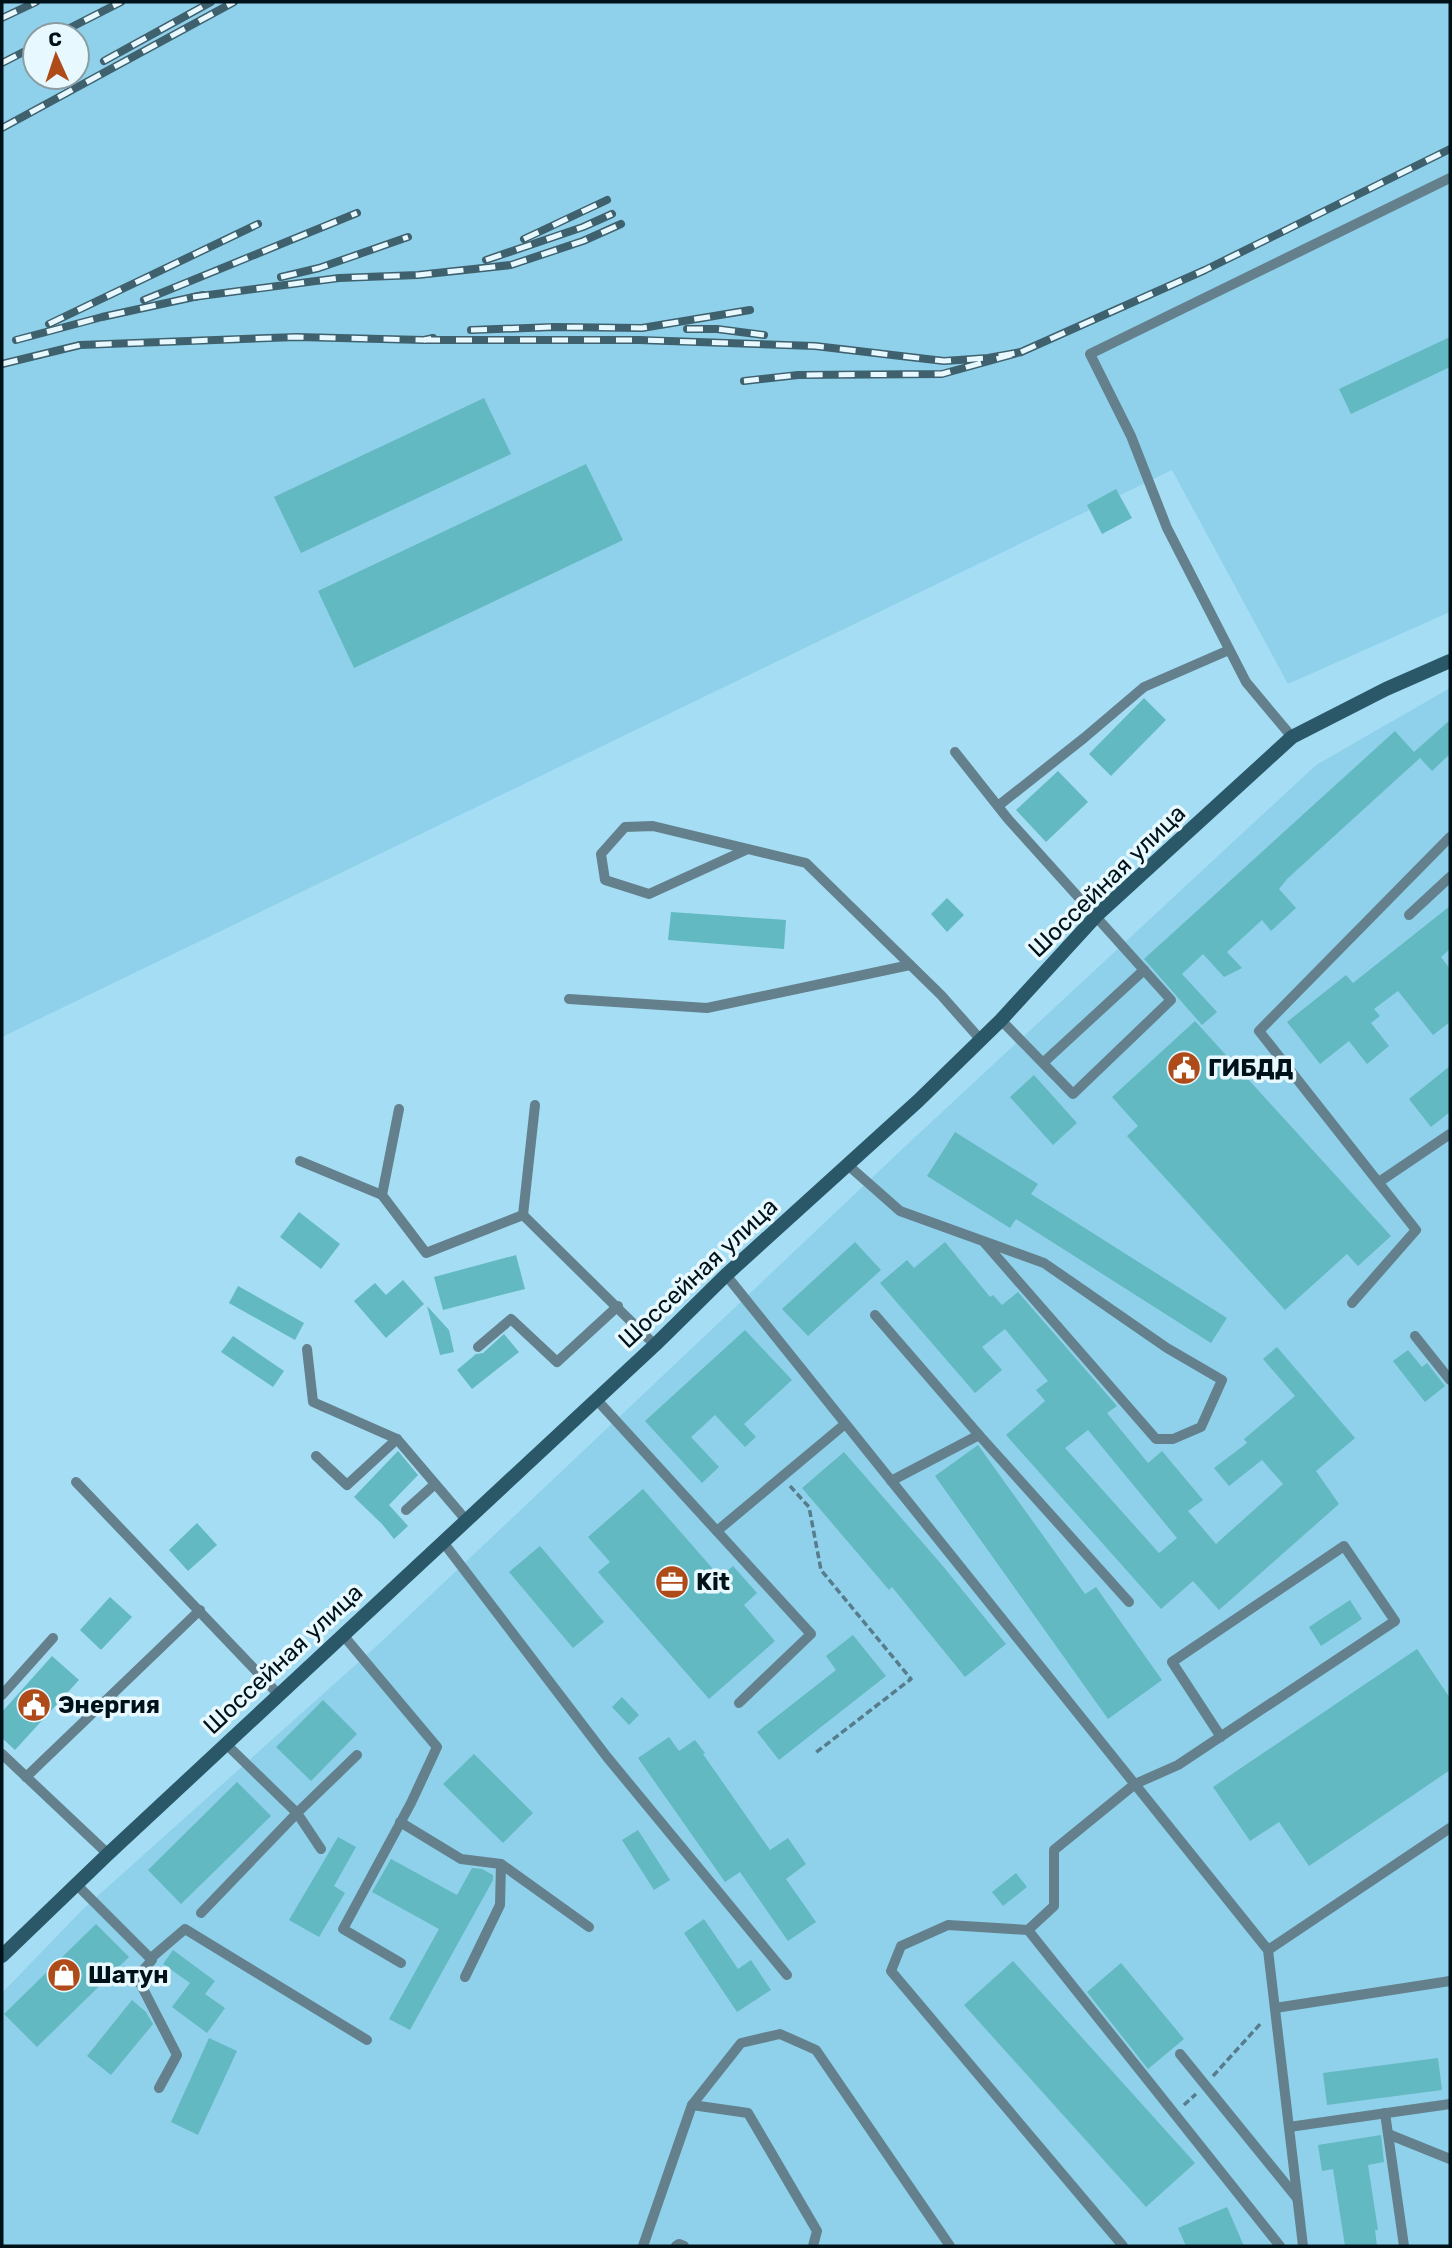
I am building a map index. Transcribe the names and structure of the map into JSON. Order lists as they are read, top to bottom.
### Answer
{
  "streets": {
    "main road": ["Шоссейная улица"]
  },
  "places": {
    "public building": ["ГИБДД", "Энергия"],
    "office": ["Kit"],
    "shop": ["Шатун"]
  },
  "north": "top"
}
